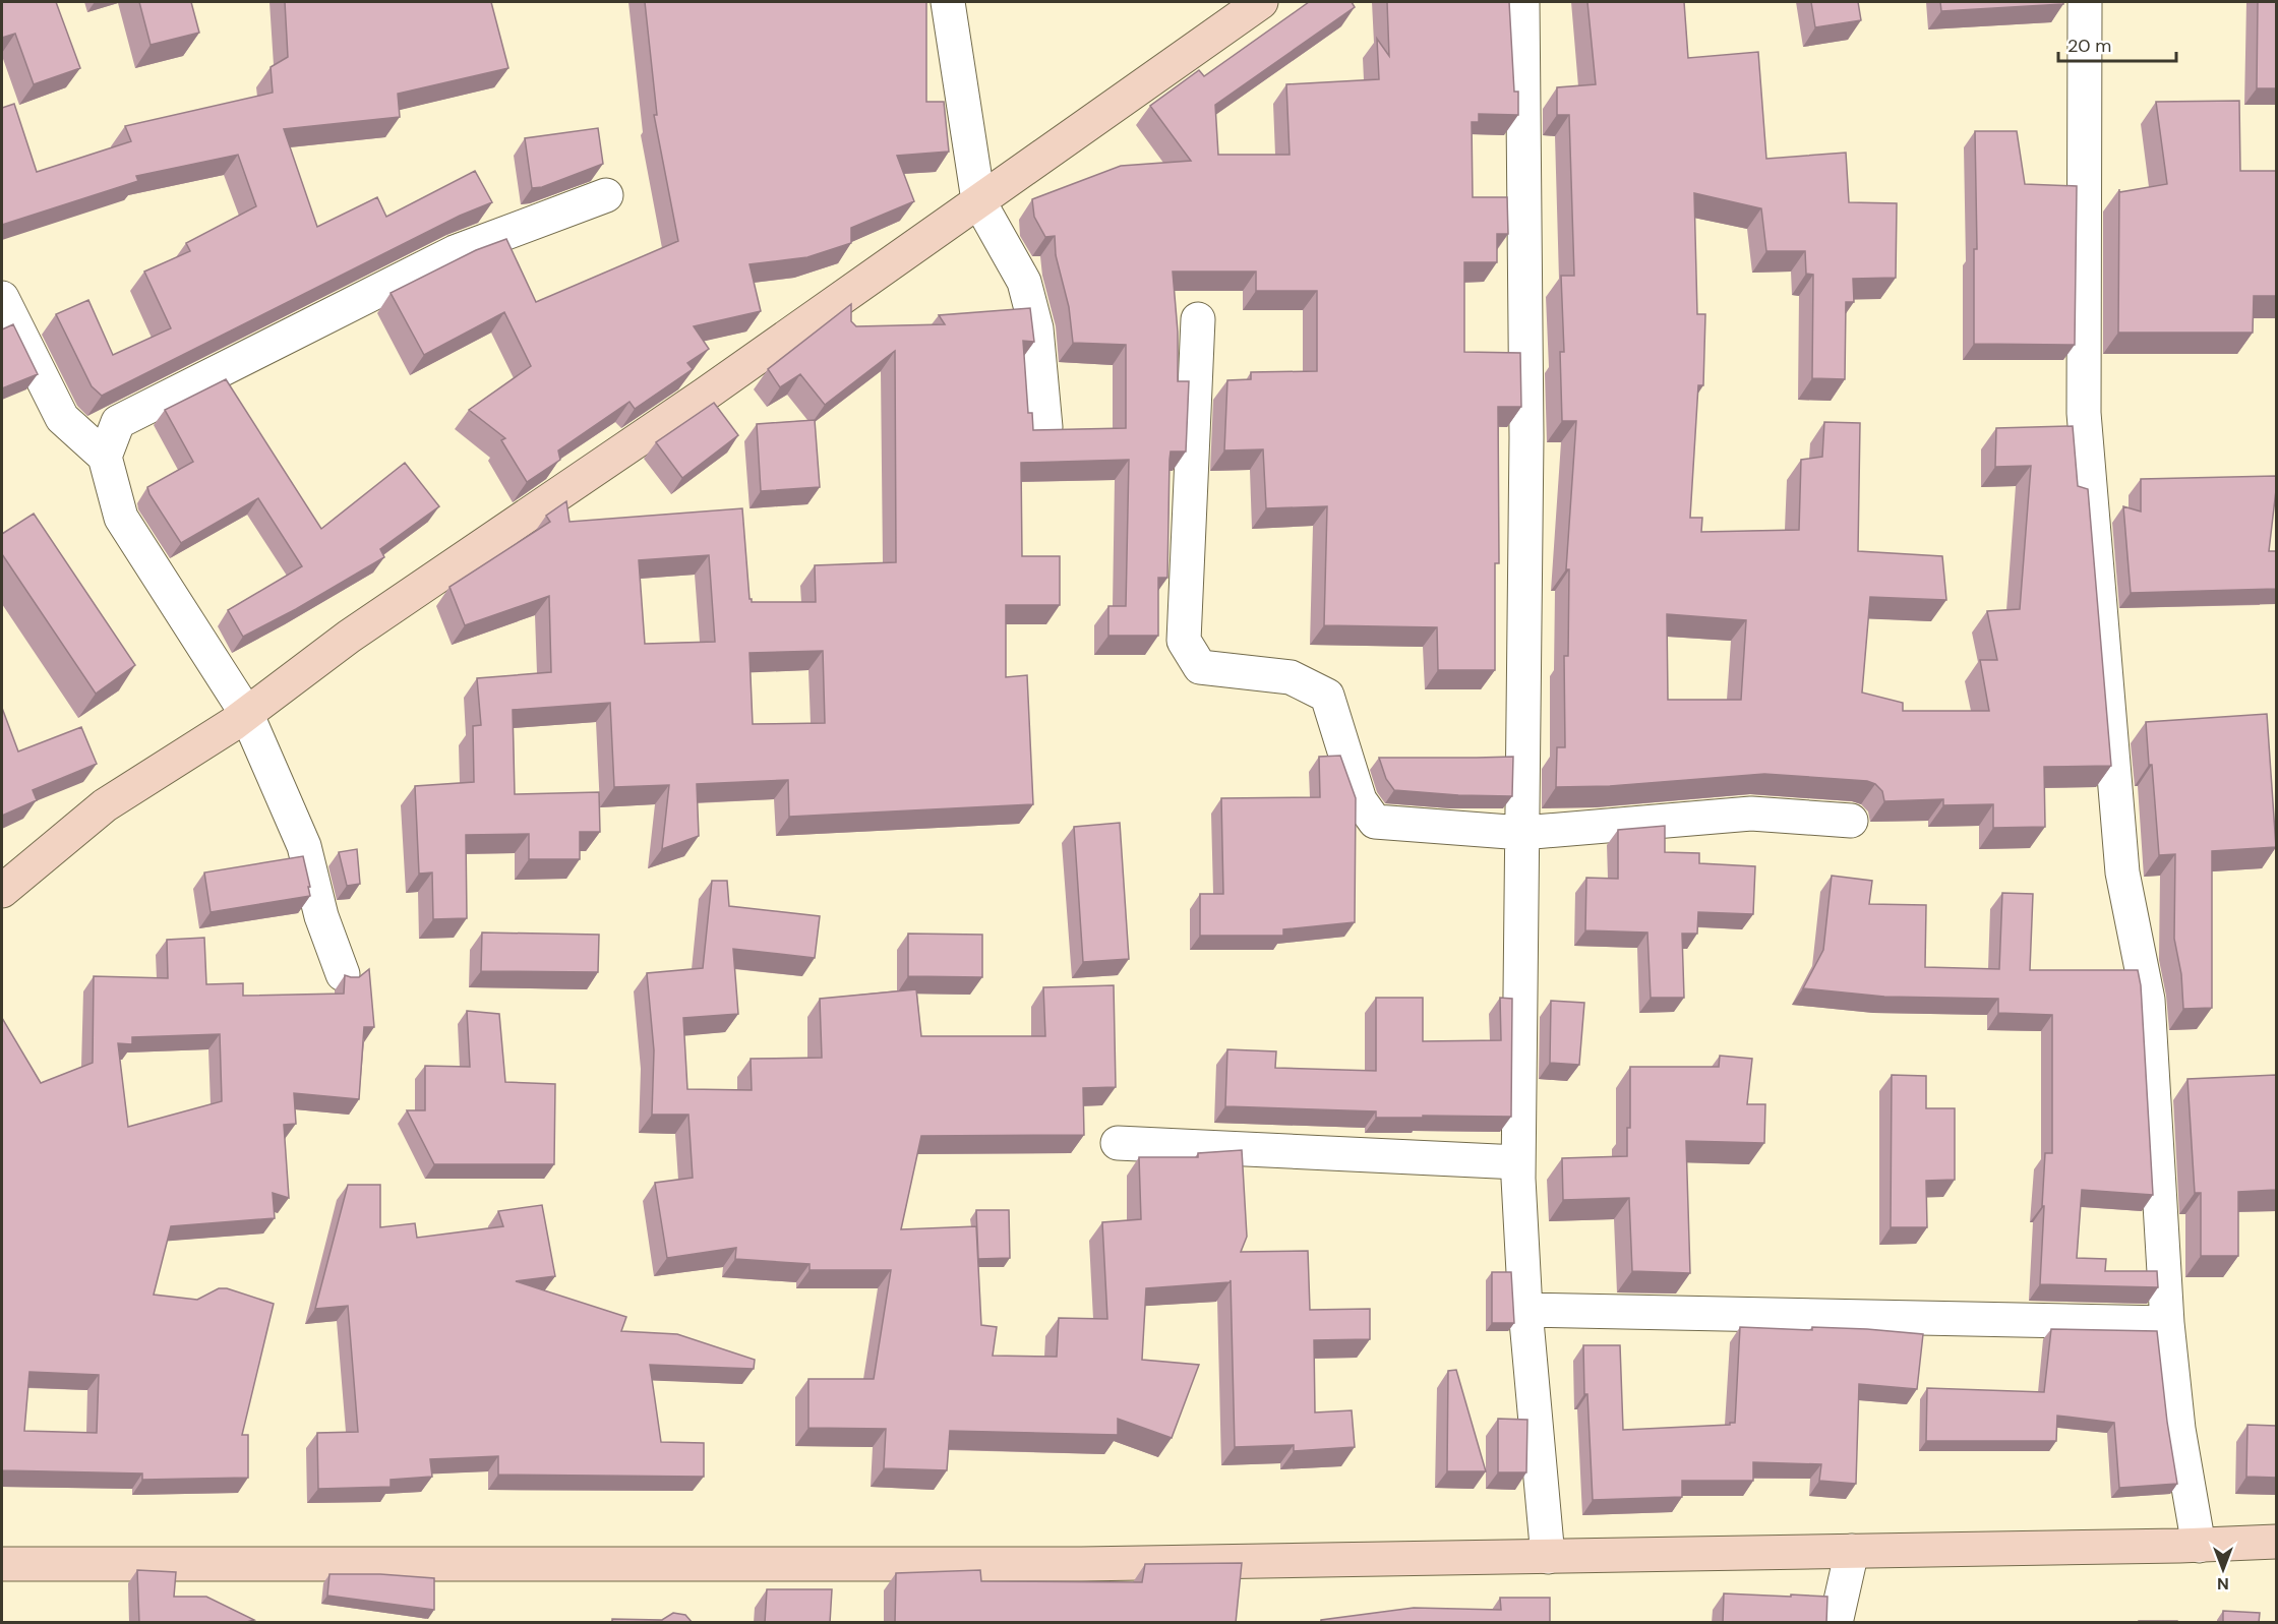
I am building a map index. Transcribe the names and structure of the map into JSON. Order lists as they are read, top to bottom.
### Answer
{
  "scale_bar": "20 m",
  "north": "bottom"
}
